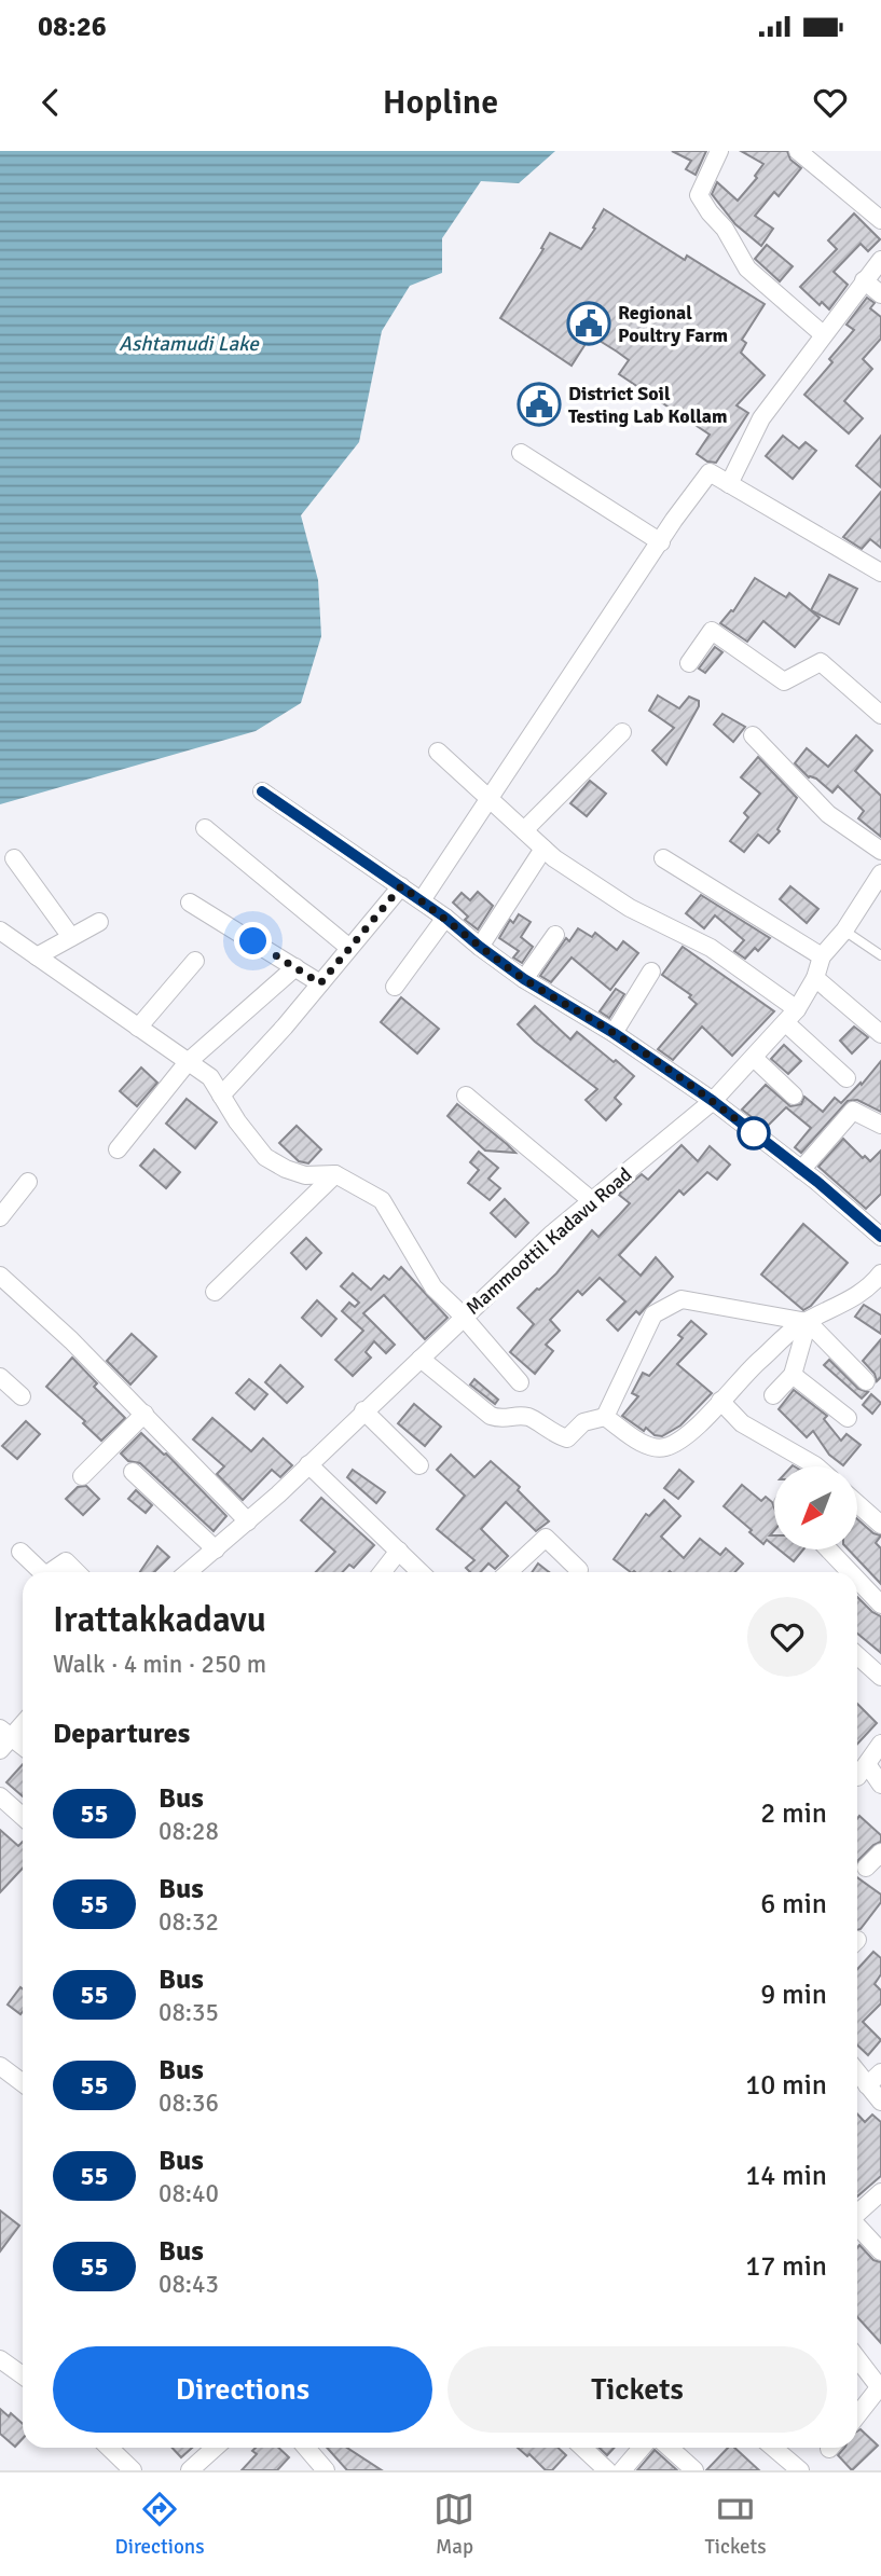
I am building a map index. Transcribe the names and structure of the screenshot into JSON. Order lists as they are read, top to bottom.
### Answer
{
  "streets": {
    "street": ["Mammoottil Kadavu Road"]
  },
  "water": ["Ashtamudi Lake"],
  "places": {
    "public building": ["Regional Poultry Farm", "District Soil Testing Lab Kollam"]
  },
  "lines": ["bus line 55"],
  "north": "bottom left",
  "page": {
    "status": "08:26",
    "header": "Hopline",
    "heading": [
      ["Irattakkadavu", "Walk · 4 min · 250 m"],
      "Departures"
    ],
    "list": [
      {
        "mark": "55",
        "name": "Bus",
        "note": "08:28",
        "value": "2 min"
      },
      {
        "mark": "55",
        "name": "Bus",
        "note": "08:32",
        "value": "6 min"
      },
      {
        "mark": "55",
        "name": "Bus",
        "note": "08:35",
        "value": "9 min"
      },
      {
        "mark": "55",
        "name": "Bus",
        "note": "08:36",
        "value": "10 min"
      },
      {
        "mark": "55",
        "name": "Bus",
        "note": "08:40",
        "value": "14 min"
      },
      {
        "mark": "55",
        "name": "Bus",
        "note": "08:43",
        "value": "17 min"
      }
    ],
    "buttons": ["Directions", "Tickets"],
    "tabs": ["Directions", "Map", "Tickets"]
  }
}
